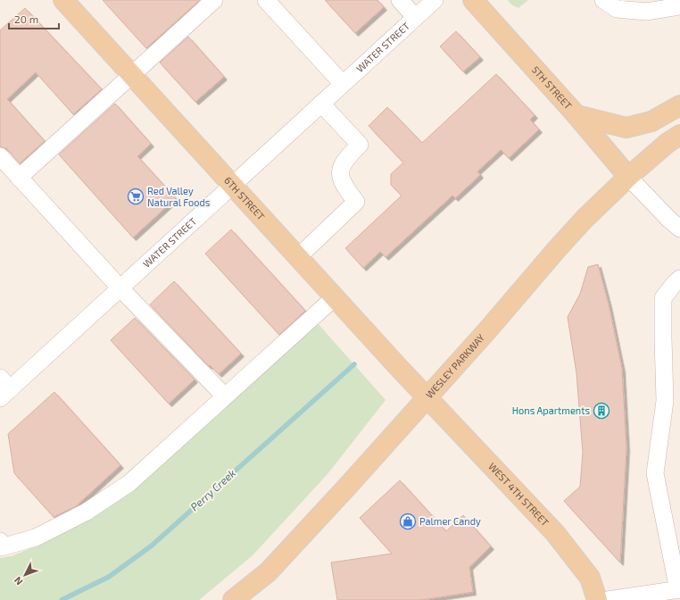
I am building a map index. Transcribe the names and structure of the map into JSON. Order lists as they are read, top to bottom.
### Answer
{
  "streets": {
    "main road": [
      "5TH STREET",
      "6TH STREET",
      "WESLEY PARKWAY",
      "WEST 4TH STREET"
    ],
    "street": ["WATER STREET"]
  },
  "crossings": [
    ["WATER STREET", "6TH STREET"],
    ["5TH STREET", "WESLEY PARKWAY"],
    ["6TH STREET", "WESLEY PARKWAY"],
    ["6TH STREET", "WEST 4TH STREET"],
    ["WESLEY PARKWAY", "WEST 4TH STREET"]
  ],
  "water": ["Perry Creek"],
  "places": {
    "supermarket": ["Red Valley Natural Foods"],
    "building": ["Hons Apartments"],
    "shop": ["Palmer Candy"]
  },
  "scale_bar": "20 m",
  "north": "bottom left"
}
